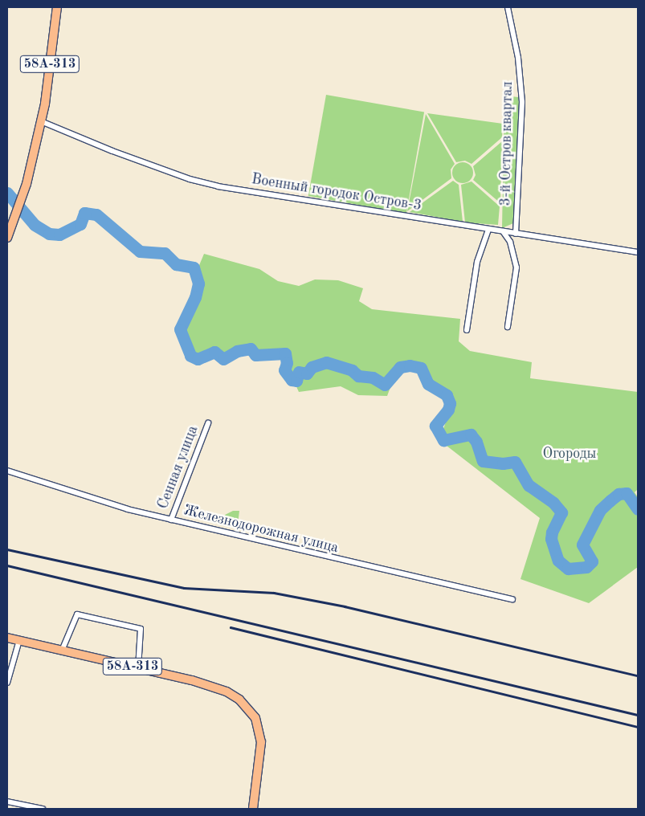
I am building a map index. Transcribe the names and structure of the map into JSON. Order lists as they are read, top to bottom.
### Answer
{
  "streets": {
    "main road": ["58А-313"],
    "street": [
      "3-й Остров квартал",
      "Военный городок Остров-3",
      "Сенная улица",
      "Железнодорожная улица"
    ]
  },
  "crossings": [
    ["58А-313", "Военный городок Остров-3"],
    ["3-й Остров квартал", "Военный городок Остров-3"],
    ["Сенная улица", "Железнодорожная улица"]
  ],
  "parks": ["Огороды"]
}
